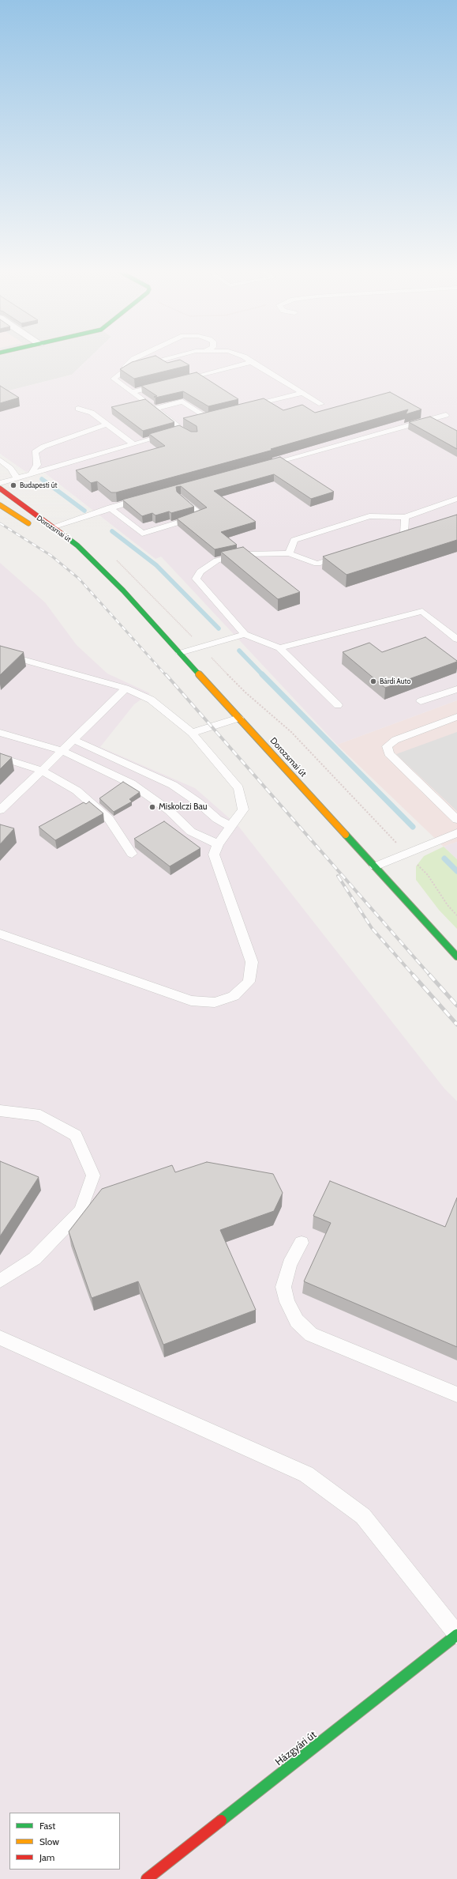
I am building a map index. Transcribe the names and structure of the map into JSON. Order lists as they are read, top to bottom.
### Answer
{
  "streets": {
    "main road": ["Dorozsmai út", "Házgyári út"]
  },
  "places": ["Budapesti út", "Bárdi Auto", "Miskolczi Bau"],
  "legend": ["Fast", "Slow", "Jam"]
}
